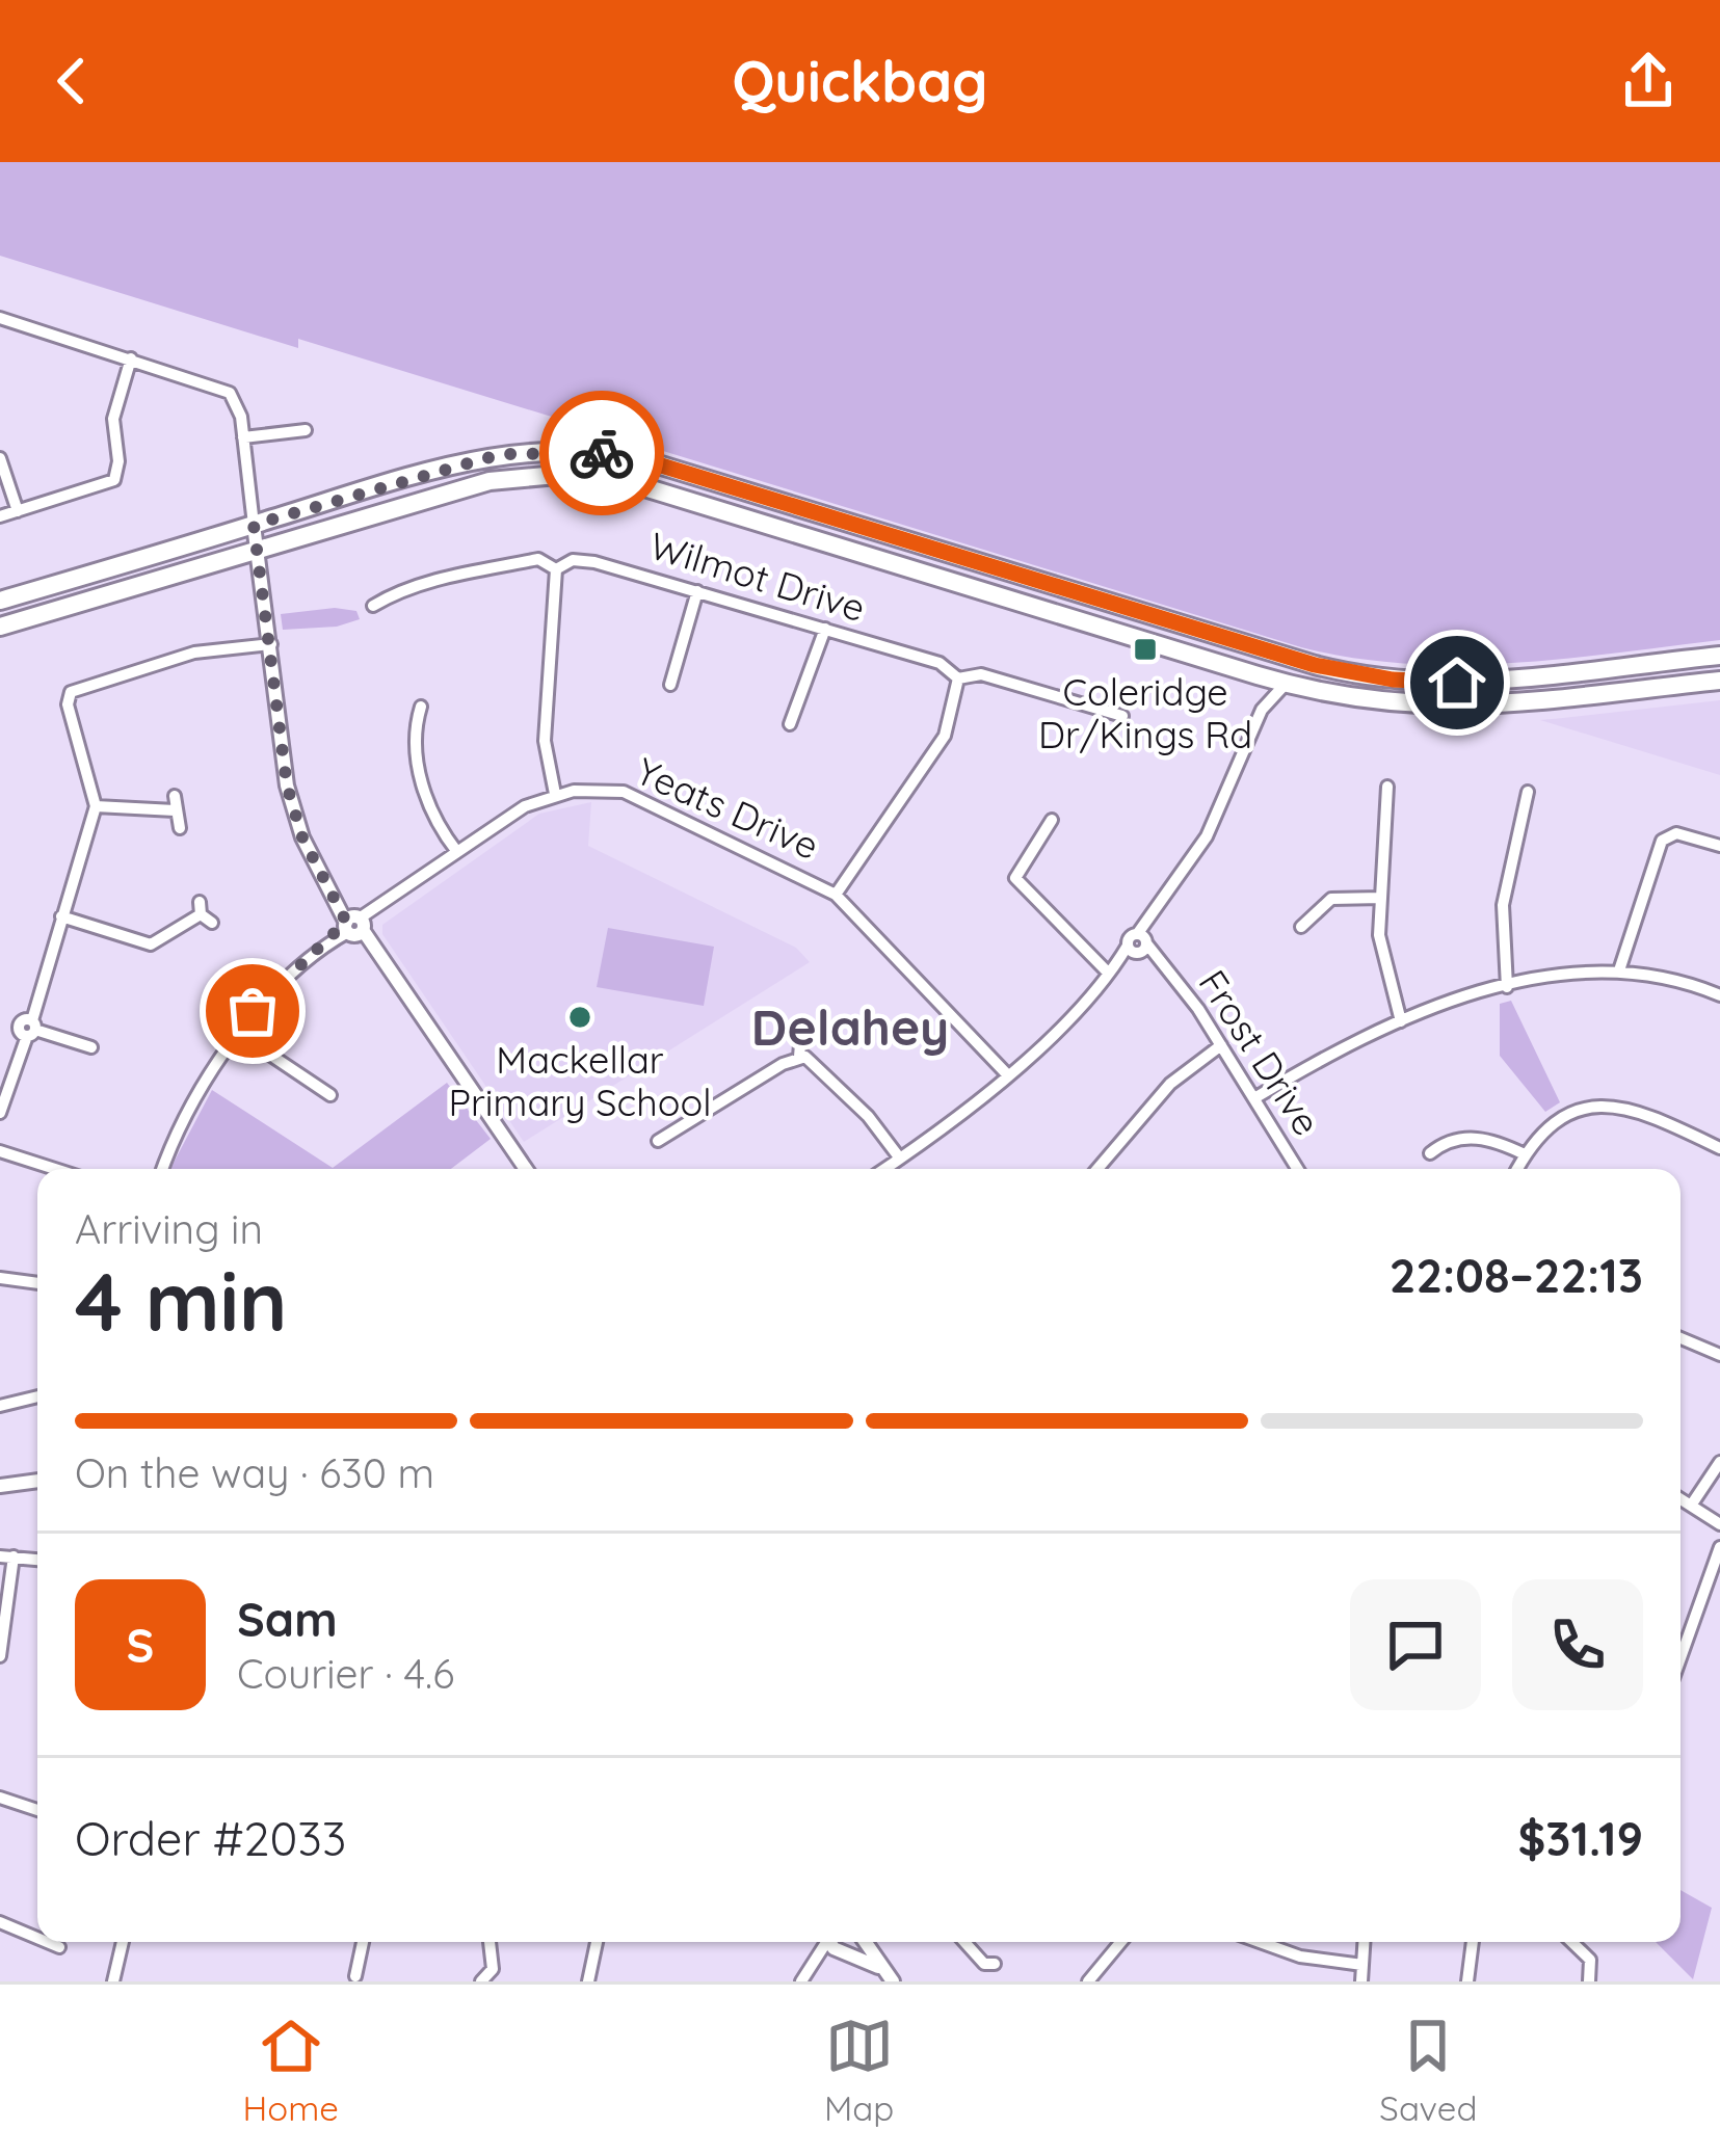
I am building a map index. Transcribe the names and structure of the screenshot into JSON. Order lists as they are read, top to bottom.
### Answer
{
  "streets": {
    "street": ["Wilmot Drive", "Yeats Drive", "Frost Drive"]
  },
  "districts": ["Delahey"],
  "places": {
    "transit": ["Coleridge Dr/Kings Rd"],
    "other": ["Mackellar Primary School"]
  },
  "page": {
    "header": "Quickbag",
    "heading": ["4 min", "Arriving in", "22:08–22:13"],
    "panel": [
      "Sam",
      "Courier · 4.6",
      "Order #2033",
      "$31.19"
    ],
    "bar": "On the way · 630 m",
    "round": "S",
    "tabs": ["Home", "Map", "Saved"]
  }
}
